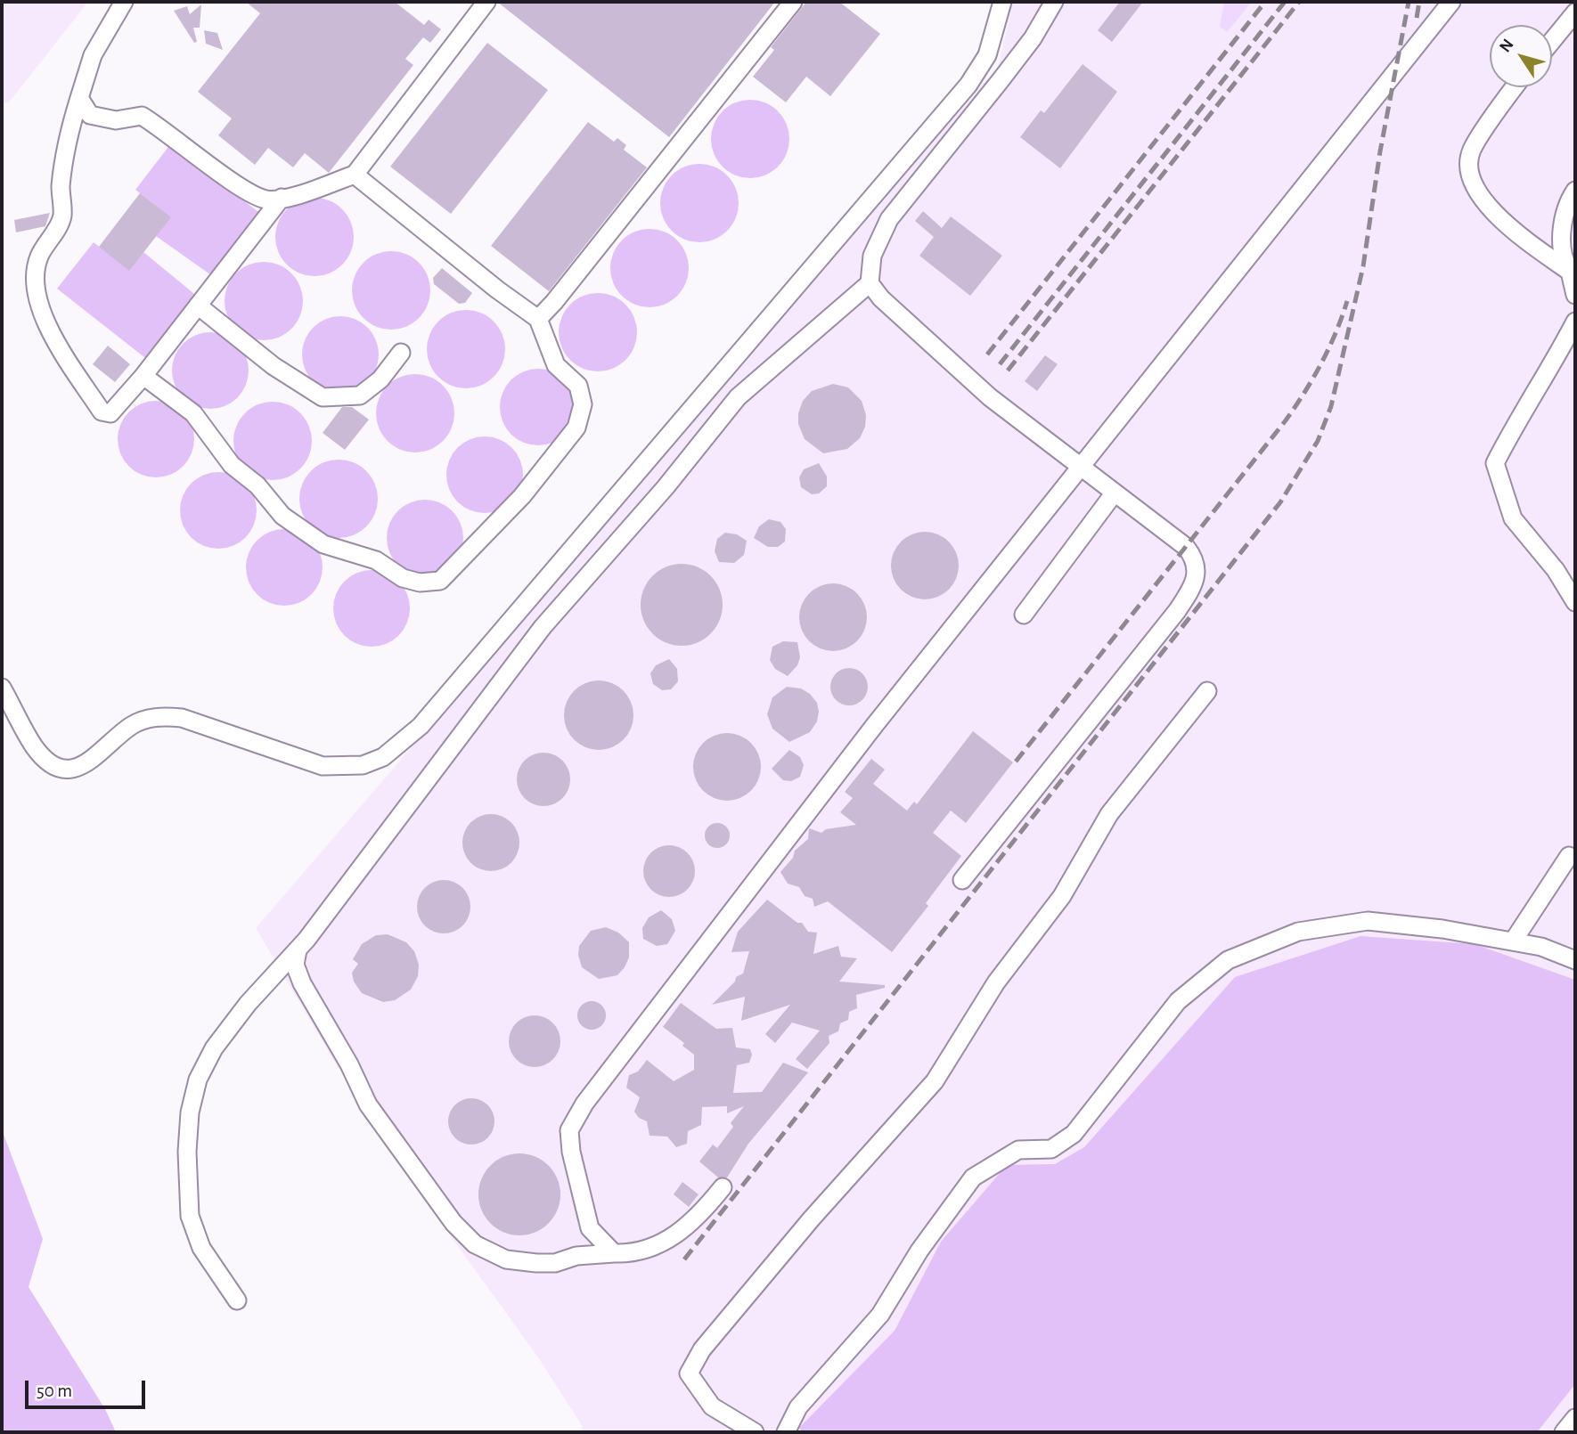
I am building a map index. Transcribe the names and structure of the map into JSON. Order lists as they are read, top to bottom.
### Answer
{
  "scale_bar": "50 m",
  "north": "top left"
}
